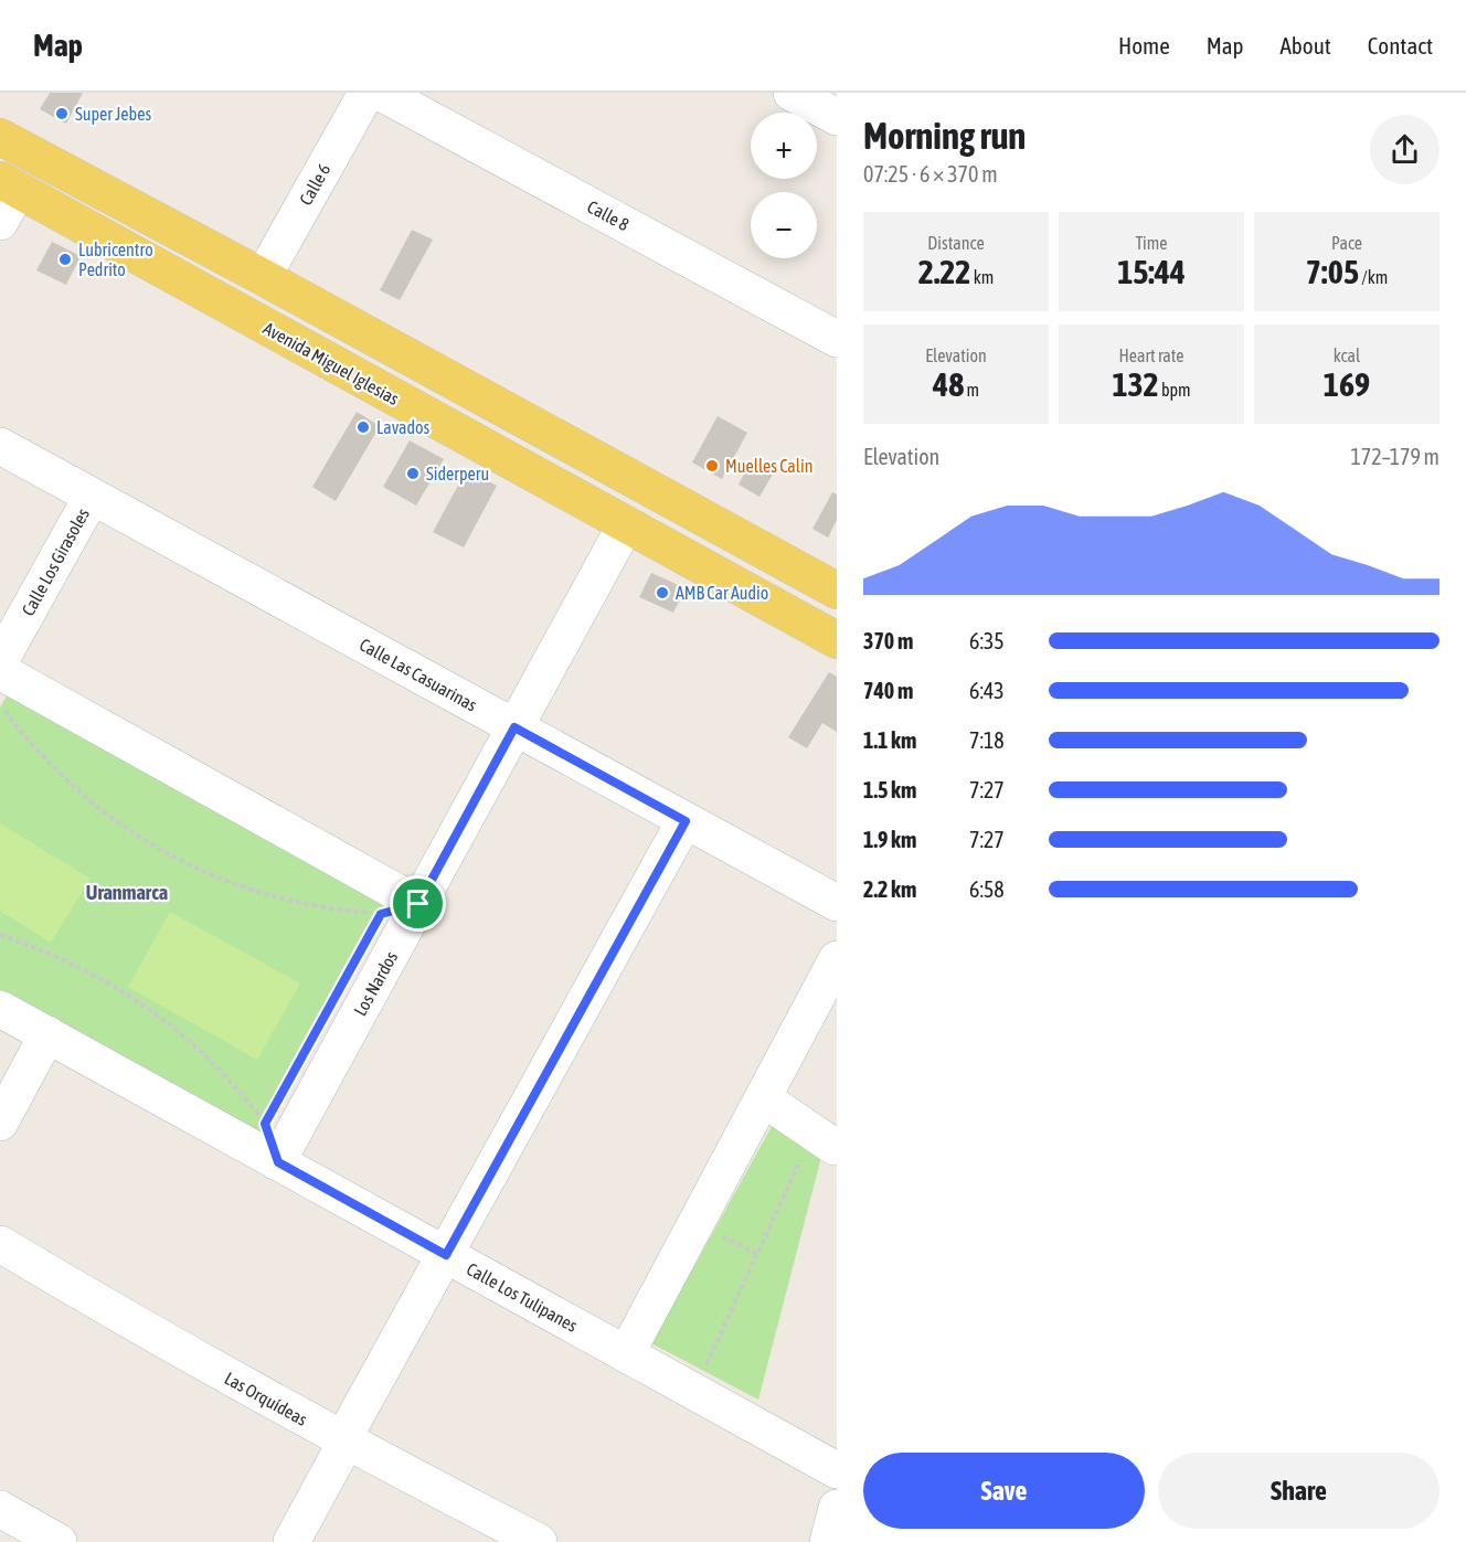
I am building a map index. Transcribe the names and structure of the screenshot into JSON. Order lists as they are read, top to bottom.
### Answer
{
  "streets": {
    "main road": ["Avenida Miguel Iglesias"],
    "street": [
      "Calle 6",
      "Calle 8",
      "Calle Los Girasoles",
      "Calle Las Casuarinas",
      "Los Nardos",
      "Calle Los Tulipanes",
      "Las Orquídeas"
    ]
  },
  "crossings": [
    ["Avenida Miguel Iglesias", "Los Nardos"],
    ["Calle Los Girasoles", "Calle Las Casuarinas"],
    ["Calle Las Casuarinas", "Los Nardos"],
    ["Los Nardos", "Calle Los Tulipanes"]
  ],
  "districts": ["Uranmarca"],
  "places": [
    "Super Jebes",
    "Lubricentro Pedrito",
    "Lavados",
    "Muelles Calin",
    "Siderperu",
    "AMB Car Audio"
  ],
  "page": {
    "header": "Map",
    "nav": [
      "Home",
      "Map",
      "About",
      "Contact"
    ],
    "heading": ["Morning run", "07:25 · 6 × 370 m"],
    "map_buttons": ["+", "−"],
    "stats": [
      ["Distance", "2.22 km"],
      ["Time", "15:44"],
      ["Pace", "7:05 /km"],
      ["Elevation", "48 m"],
      ["Heart rate", "132 bpm"],
      ["kcal", "169"]
    ],
    "chart": ["Elevation", "172–179 m"],
    "list": [
      {
        "name": "370 m",
        "note": "6:35"
      },
      {
        "name": "740 m",
        "note": "6:43"
      },
      {
        "name": "1.1 km",
        "note": "7:18"
      },
      {
        "name": "1.5 km",
        "note": "7:27"
      },
      {
        "name": "1.9 km",
        "note": "7:27"
      },
      {
        "name": "2.2 km",
        "note": "6:58"
      }
    ],
    "buttons": ["Save", "Share"]
  }
}
